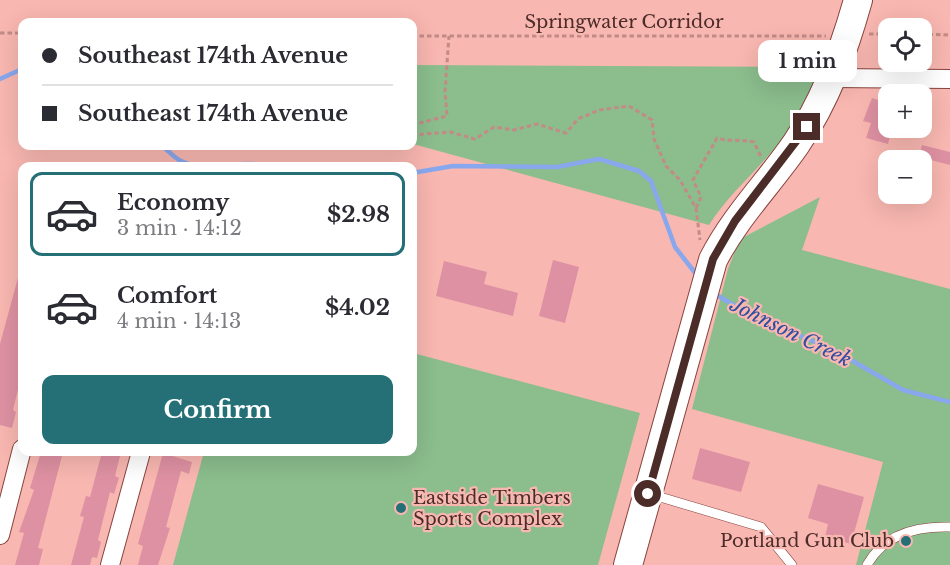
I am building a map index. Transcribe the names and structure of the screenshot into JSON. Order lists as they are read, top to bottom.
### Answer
{
  "streets": {
    "path": ["Springwater Corridor"]
  },
  "water": ["Johnson Creek"],
  "places": ["Eastside Timbers Sports Complex", "Portland Gun Club"],
  "page": {
    "map_buttons": ["+", "−"],
    "banner": ["Southeast 174th Avenue", "Southeast 174th Avenue"],
    "bubble": "1 min",
    "list": [
      {
        "name": "Economy",
        "note": "3 min · 14:12",
        "value": "$2.98"
      },
      {
        "name": "Comfort",
        "note": "4 min · 14:13",
        "value": "$4.02"
      }
    ],
    "buttons": "Confirm"
  }
}
